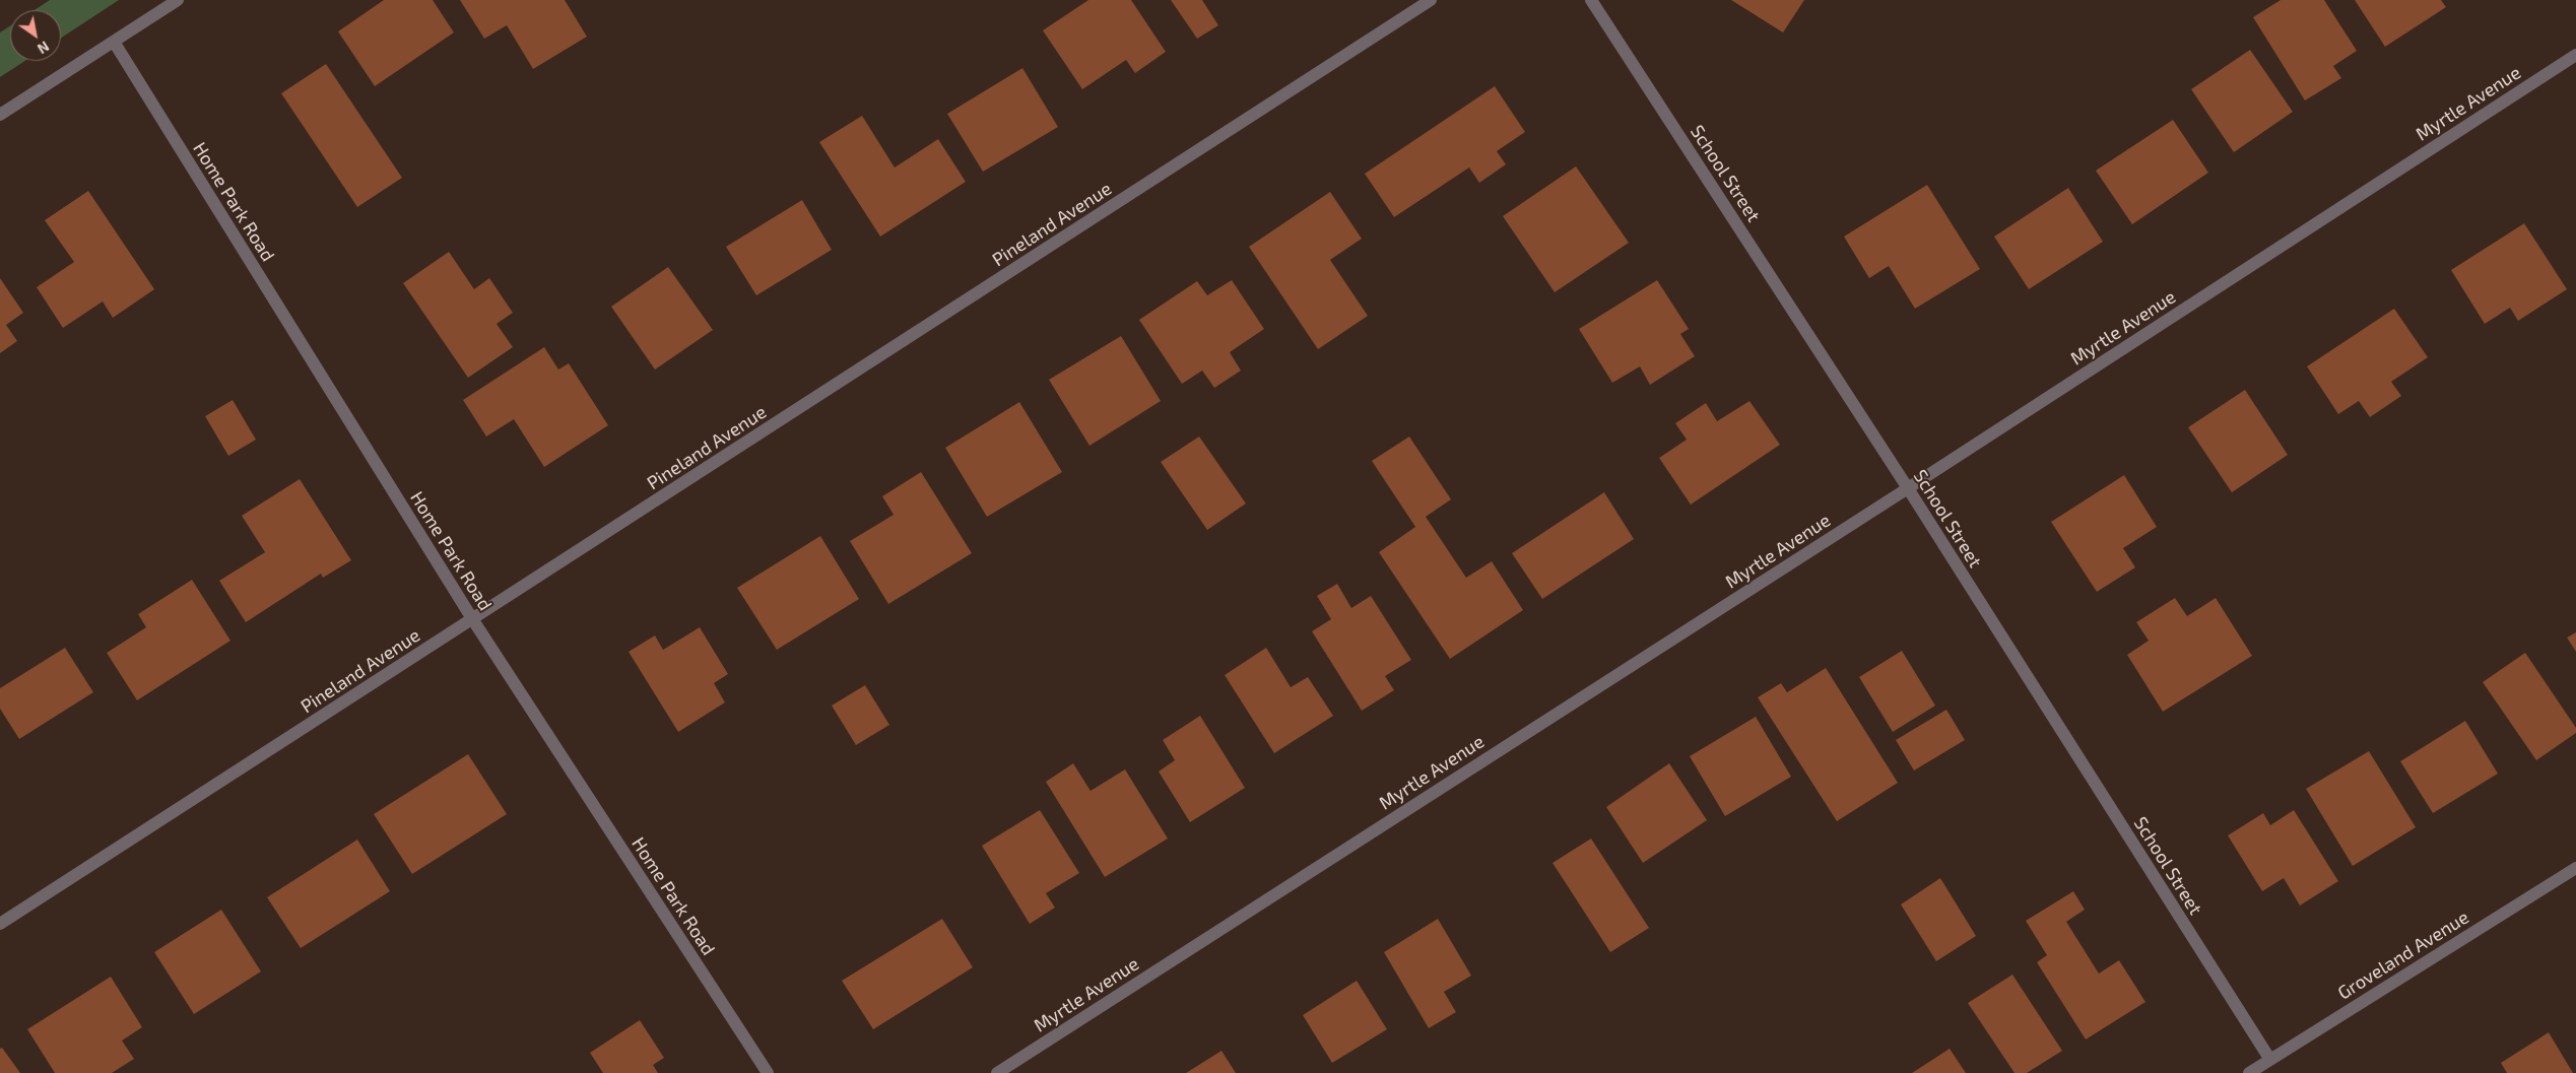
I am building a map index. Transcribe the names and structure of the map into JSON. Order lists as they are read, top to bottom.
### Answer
{
  "streets": {
    "street": [
      "Myrtle Avenue",
      "School Street",
      "Home Park Road",
      "Pineland Avenue",
      "Groveland Avenue"
    ]
  },
  "crossings": [
    ["Myrtle Avenue", "School Street"],
    ["School Street", "Groveland Avenue"],
    ["Home Park Road", "Pineland Avenue"]
  ],
  "north": "bottom right"
}
